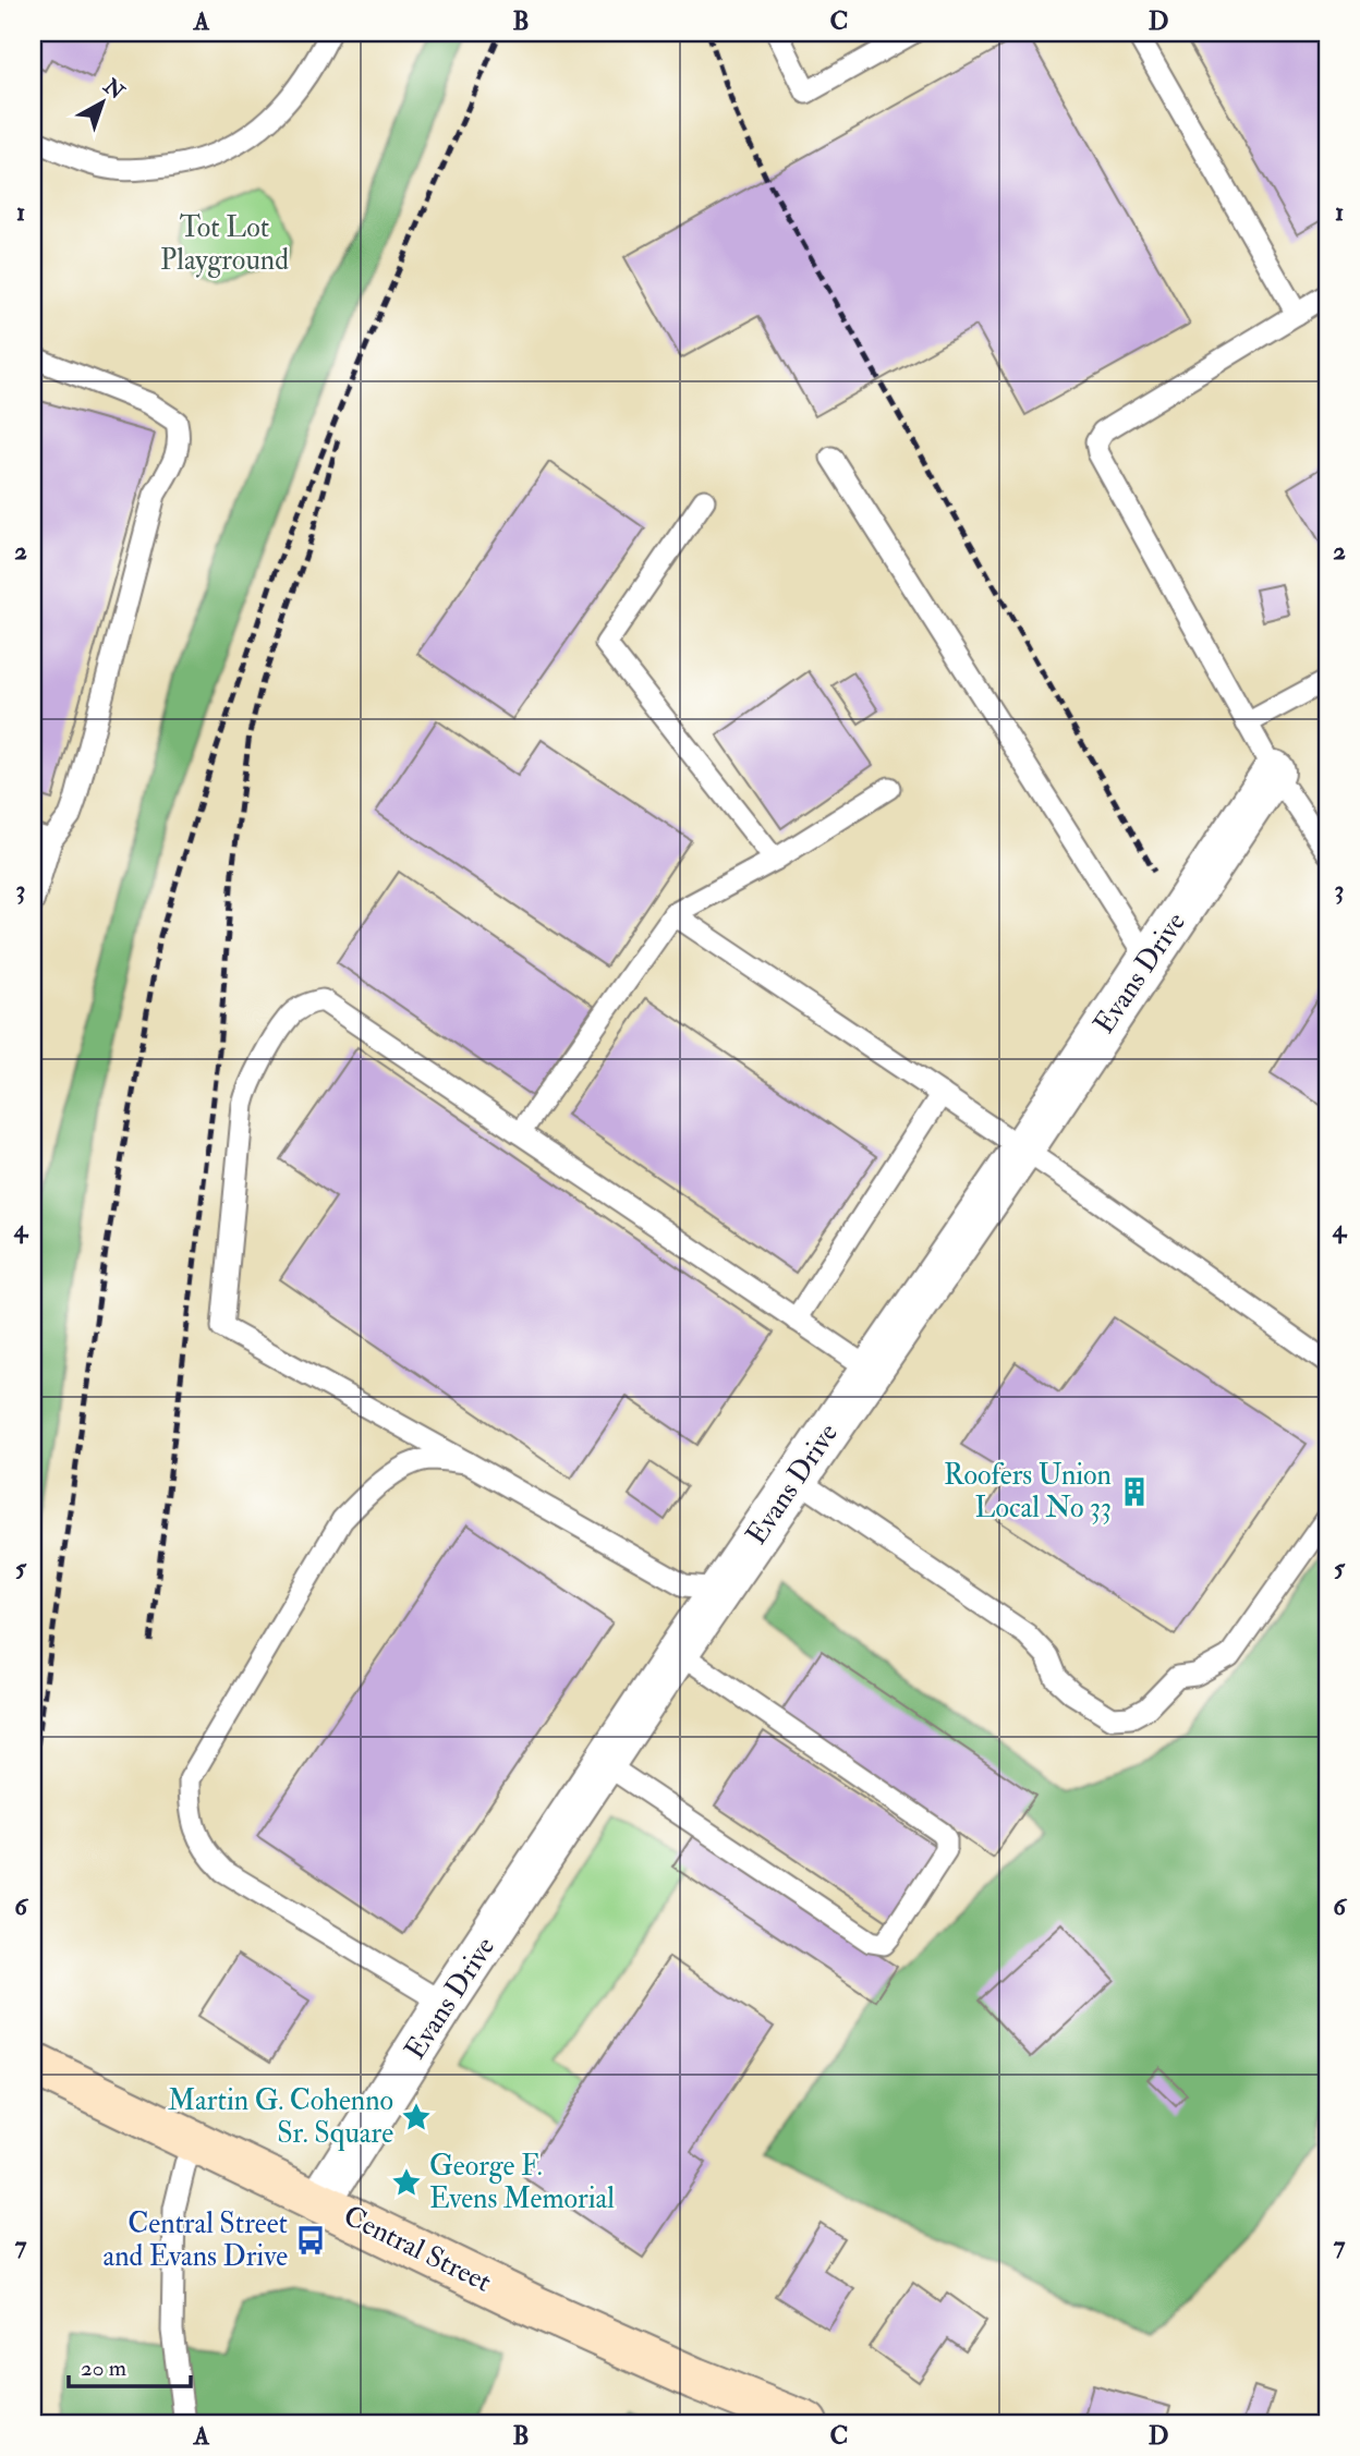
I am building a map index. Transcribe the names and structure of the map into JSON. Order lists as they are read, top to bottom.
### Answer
{
  "streets": {
    "main road": ["Central Street"],
    "street": ["Evans Drive"]
  },
  "crossings": [
    ["Evans Drive", "Central Street"]
  ],
  "parks": ["Tot Lot Playground"],
  "places": {
    "building": ["Roofers Union Local No 33"],
    "place": ["Martin G. Cohenno Sr. Square", "George F. Evens Memorial"],
    "bus stop": ["Central Street and Evans Drive"]
  },
  "scale_bar": "20 m",
  "north": "top right",
  "grid": {
    "columns": [
      "A",
      "B",
      "C",
      "D"
    ],
    "rows": [
      "1",
      "2",
      "3",
      "4",
      "5",
      "6",
      "7"
    ]
  }
}
